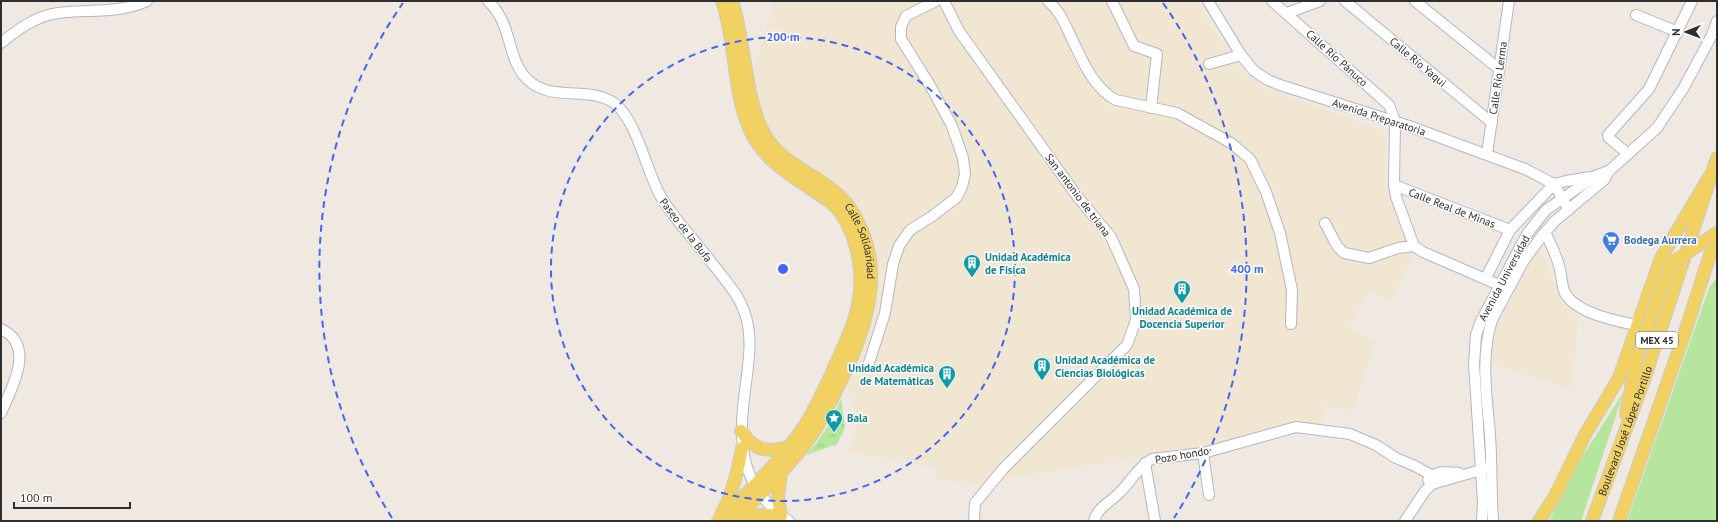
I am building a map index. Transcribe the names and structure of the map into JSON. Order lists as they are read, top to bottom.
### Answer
{
  "streets": {
    "main road": ["Calle Solidaridad", "MEX 45", "Boulevard José López Portillo"],
    "street": [
      "Calle Río Pánuco",
      "Calle Río Yaqui",
      "Calle Río Lerma",
      "Avenida Preparatoria",
      "San antonio de triana",
      "Calle Real de Minas",
      "Paseo de la Bufa",
      "Avenida Universidad",
      "Pozo hondo"
    ]
  },
  "crossings": [
    ["Calle Río Pánuco", "Avenida Preparatoria"],
    ["Calle Río Yaqui", "Calle Río Lerma"],
    ["Calle Río Lerma", "Avenida Preparatoria"],
    ["Paseo de la Bufa", "Calle Solidaridad"]
  ],
  "places": {
    "supermarket": ["Bodega Aurrera"],
    "building": [
      "Unidad Académica de Física",
      "Unidad Académica de Docencia Superior",
      "Unidad Académica de Ciencias Biológicas",
      "Unidad Académica de Matemáticas"
    ],
    "place": ["Bala"]
  },
  "scale_bar": "100 m",
  "north": "left",
  "rings": ["200 m", "400 m"]
}
